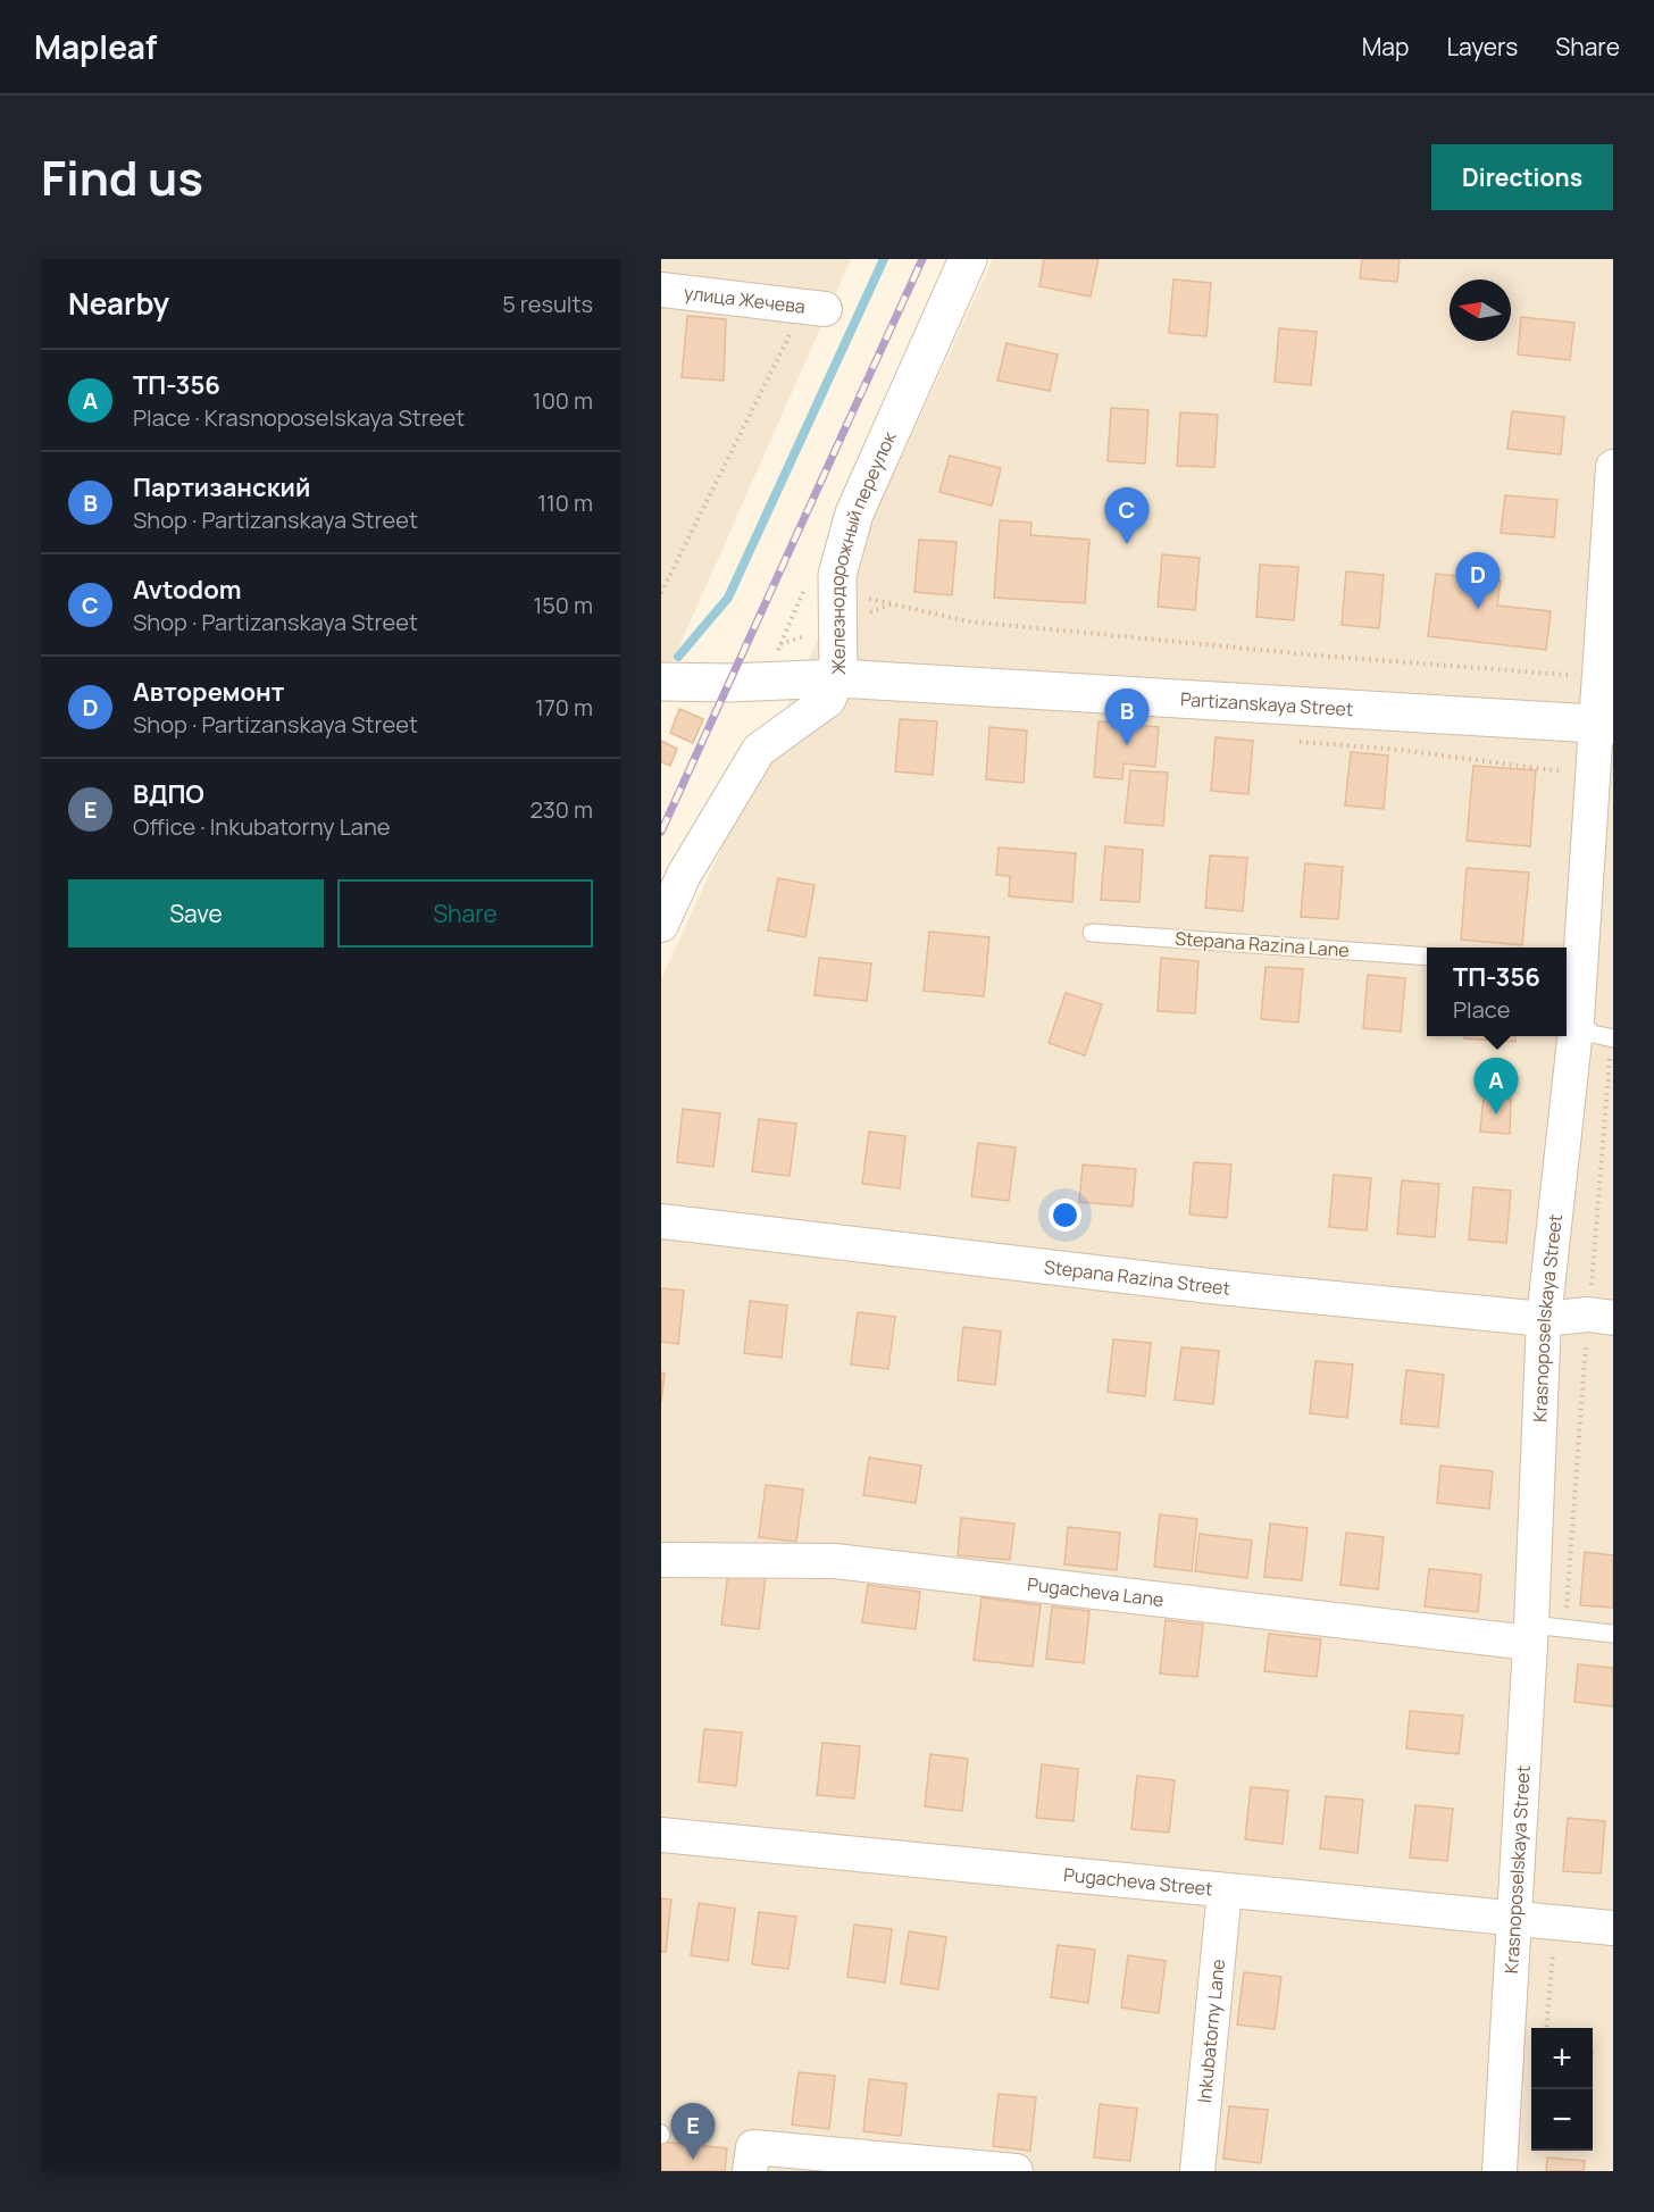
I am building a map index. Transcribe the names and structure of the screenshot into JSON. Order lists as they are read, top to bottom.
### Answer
{
  "streets": {
    "street": [
      "улица Жечева",
      "Железнодорожный переулок",
      "Partizanskaya Street",
      "Stepana Razina Street",
      "Krasnoposelskaya Street",
      "Pugacheva Lane",
      "Pugacheva Street",
      "Inkubatorny Lane"
    ],
    "lane": ["Stepana Razina Lane"]
  },
  "crossings": [
    ["Железнодорожный переулок", "Partizanskaya Street"],
    ["Partizanskaya Street", "Krasnoposelskaya Street"],
    ["Stepana Razina Street", "Krasnoposelskaya Street"],
    ["Krasnoposelskaya Street", "Pugacheva Lane"],
    ["Krasnoposelskaya Street", "Pugacheva Street"],
    ["Pugacheva Street", "Inkubatorny Lane"]
  ],
  "north": "left",
  "page": {
    "header": "Mapleaf",
    "nav": ["Map", "Layers", "Share"],
    "title": "Find us",
    "buttons": [
      "Directions",
      ["Save", "Share"]
    ],
    "heading": ["Nearby", "5 results"],
    "list": [
      {
        "mark": "A",
        "name": "ТП-356",
        "note": "Place · Krasnoposelskaya Street",
        "value": "100 m"
      },
      {
        "mark": "B",
        "name": "Партизанский",
        "note": "Shop · Partizanskaya Street",
        "value": "110 m"
      },
      {
        "mark": "C",
        "name": "Avtodom",
        "note": "Shop · Partizanskaya Street",
        "value": "150 m"
      },
      {
        "mark": "D",
        "name": "Авторемонт",
        "note": "Shop · Partizanskaya Street",
        "value": "170 m"
      },
      {
        "mark": "E",
        "name": "ВДПО",
        "note": "Office · Inkubatorny Lane",
        "value": "230 m"
      }
    ],
    "pins": [
      "C",
      "D",
      "B",
      "A",
      "E"
    ],
    "popup": ["ТП-356", "Place"],
    "map_buttons": ["+", "−"]
  }
}
